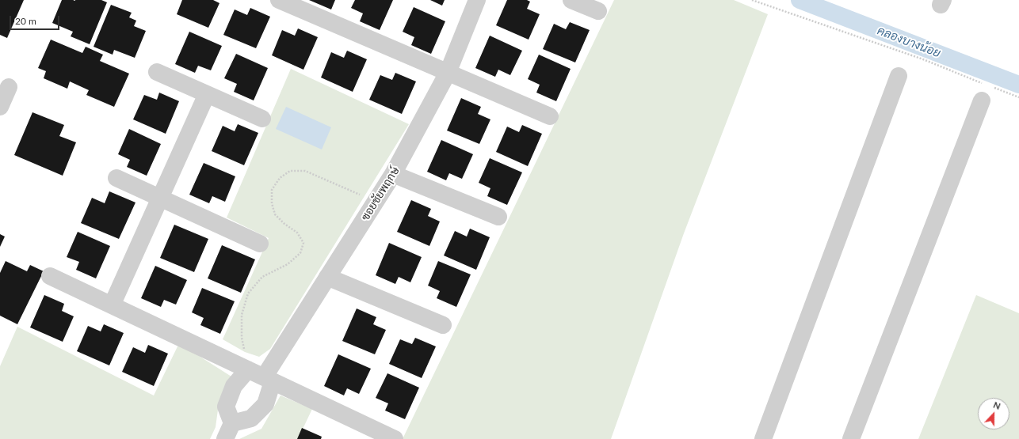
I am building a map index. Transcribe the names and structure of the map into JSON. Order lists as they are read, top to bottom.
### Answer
{
  "streets": {
    "street": ["ซอยชัยพฤกษ์"]
  },
  "water": ["คลองบางน้อย"],
  "scale_bar": "20 m",
  "north": "top"
}
